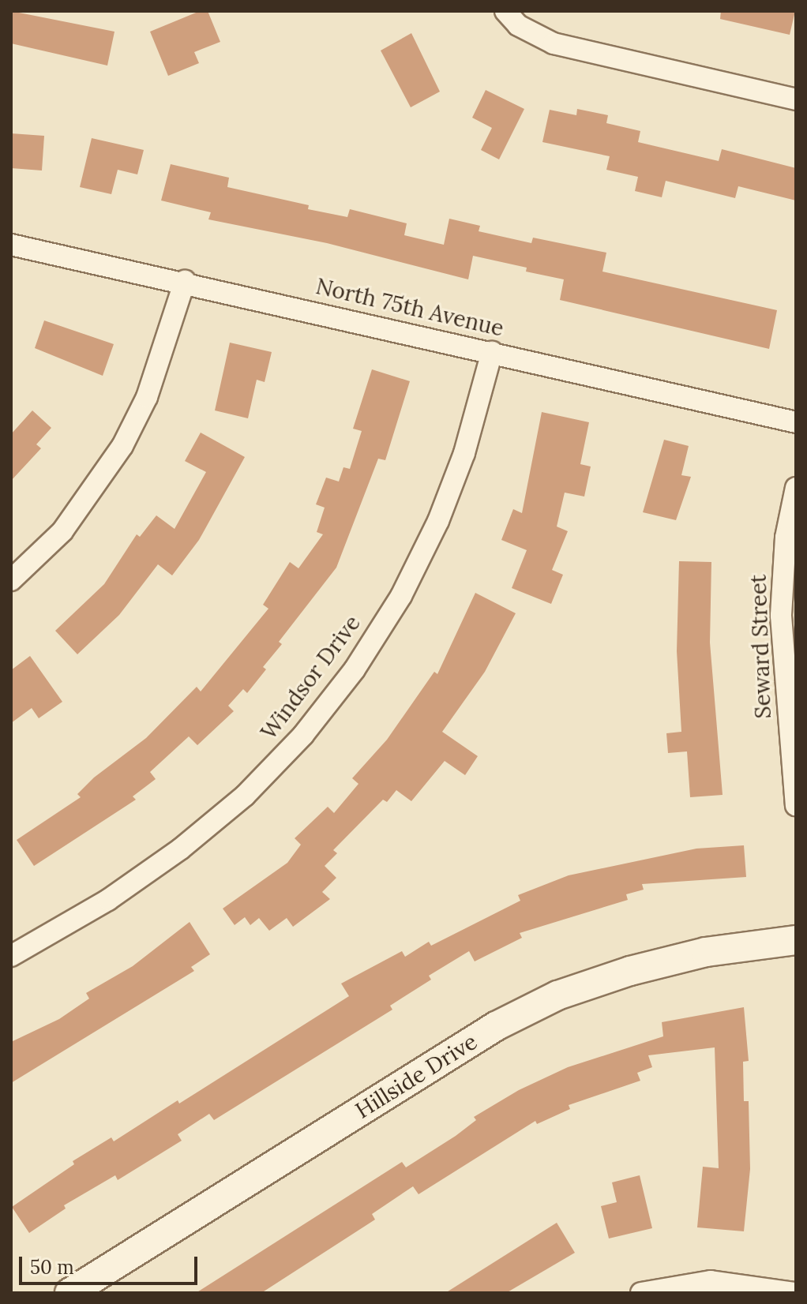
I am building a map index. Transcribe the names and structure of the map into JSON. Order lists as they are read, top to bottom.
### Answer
{
  "streets": {
    "street": [
      "North 75th Avenue",
      "Seward Street",
      "Windsor Drive",
      "Hillside Drive"
    ]
  },
  "crossings": [
    ["North 75th Avenue", "Windsor Drive"]
  ],
  "scale_bar": "50 m"
}
